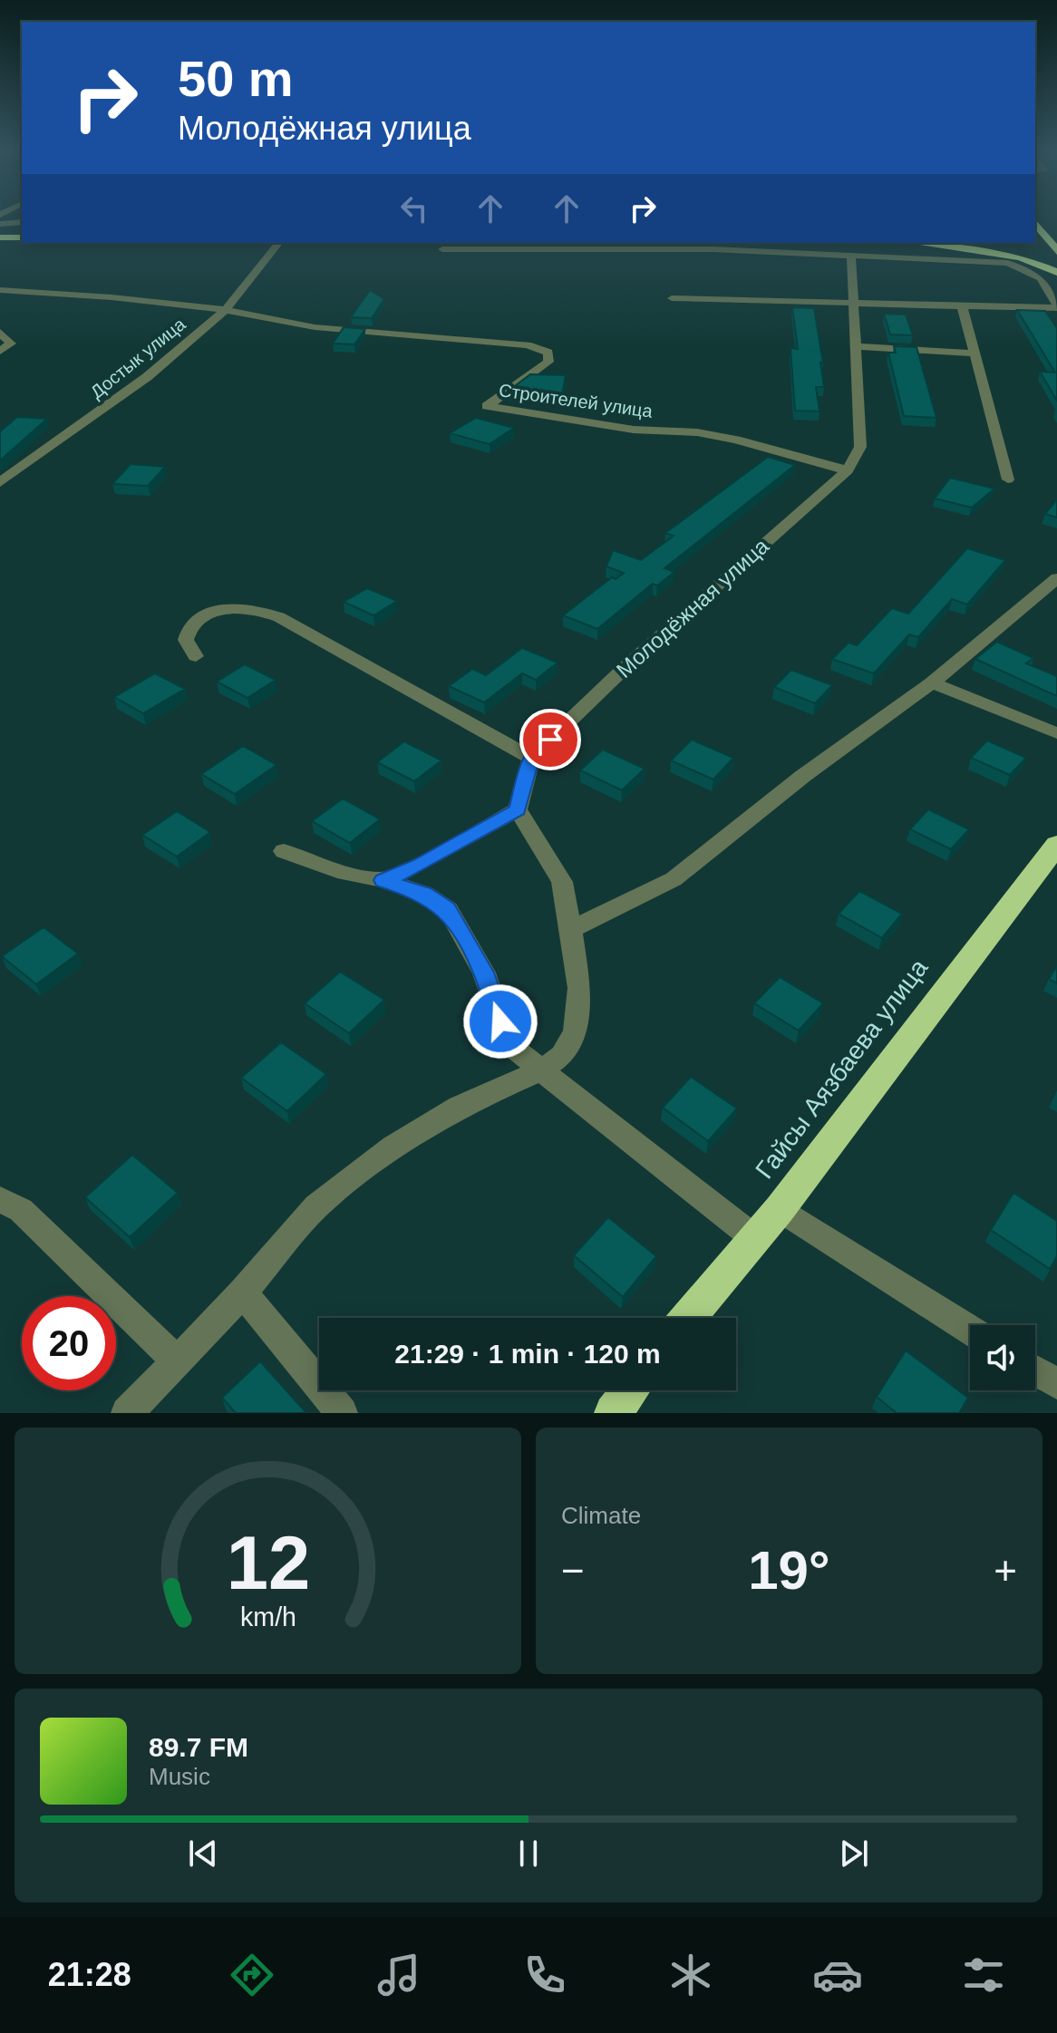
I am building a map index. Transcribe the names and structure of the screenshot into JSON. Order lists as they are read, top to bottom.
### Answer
{
  "streets": {
    "highway": ["Гайсы Аязбаева улица"],
    "street": ["Достык улица", "Строителей улица", "Молодёжная улица"]
  },
  "crossings": [
    ["Достык улица", "Строителей улица"],
    ["Строителей улица", "Молодёжная улица"]
  ],
  "page": {
    "turn": ["50 m", "Молодёжная улица"],
    "limit": "20",
    "trip": "21:29 · 1 min · 120 m",
    "tile": "Climate",
    "heat": ["−", "19°", "+"],
    "song": ["89.7 FM", "Music"],
    "tabs": "21:28",
    "gauge": ["12", "km/h"]
  }
}
